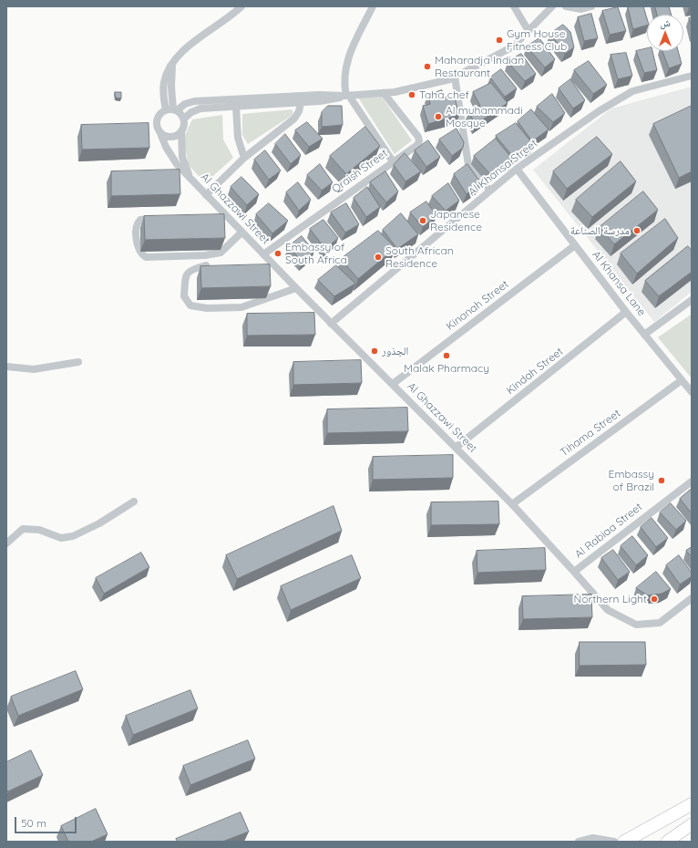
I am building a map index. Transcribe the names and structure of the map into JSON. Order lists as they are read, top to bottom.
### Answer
{
  "streets": {
    "street": [
      "Al Khansa Street",
      "Qraish Street",
      "Al Ghazzawi Street",
      "Al Khansa Lane",
      "Kinanah Street",
      "Kindah Street",
      "Tihama Street",
      "Al Rabiaa Street"
    ]
  },
  "crossings": [
    ["Al Khansa Street", "Al Ghazzawi Street"],
    ["Al Khansa Street", "Al Khansa Lane"],
    ["Qraish Street", "Al Ghazzawi Street"],
    ["Al Ghazzawi Street", "Kinanah Street"],
    ["Al Ghazzawi Street", "Kindah Street"],
    ["Al Ghazzawi Street", "Tihama Street"],
    ["Al Ghazzawi Street", "Al Rabiaa Street"],
    ["Al Khansa Lane", "Kinanah Street"],
    ["Al Khansa Lane", "Kindah Street"],
    ["Al Khansa Lane", "Tihama Street"]
  ],
  "places": [
    "Gym House Fitness Club",
    "Maharadja Indian Restaurant",
    "Taha chef",
    "Al muhammadi Mosque",
    "Japanese Residence",
    "مدرسة الصناعة",
    "Embassy of South Africa",
    "South African Residence",
    "الجذور",
    "Malak Pharmacy",
    "Embassy of Brazil",
    "Northern Light"
  ],
  "scale_bar": "50 m",
  "north": "top"
}
